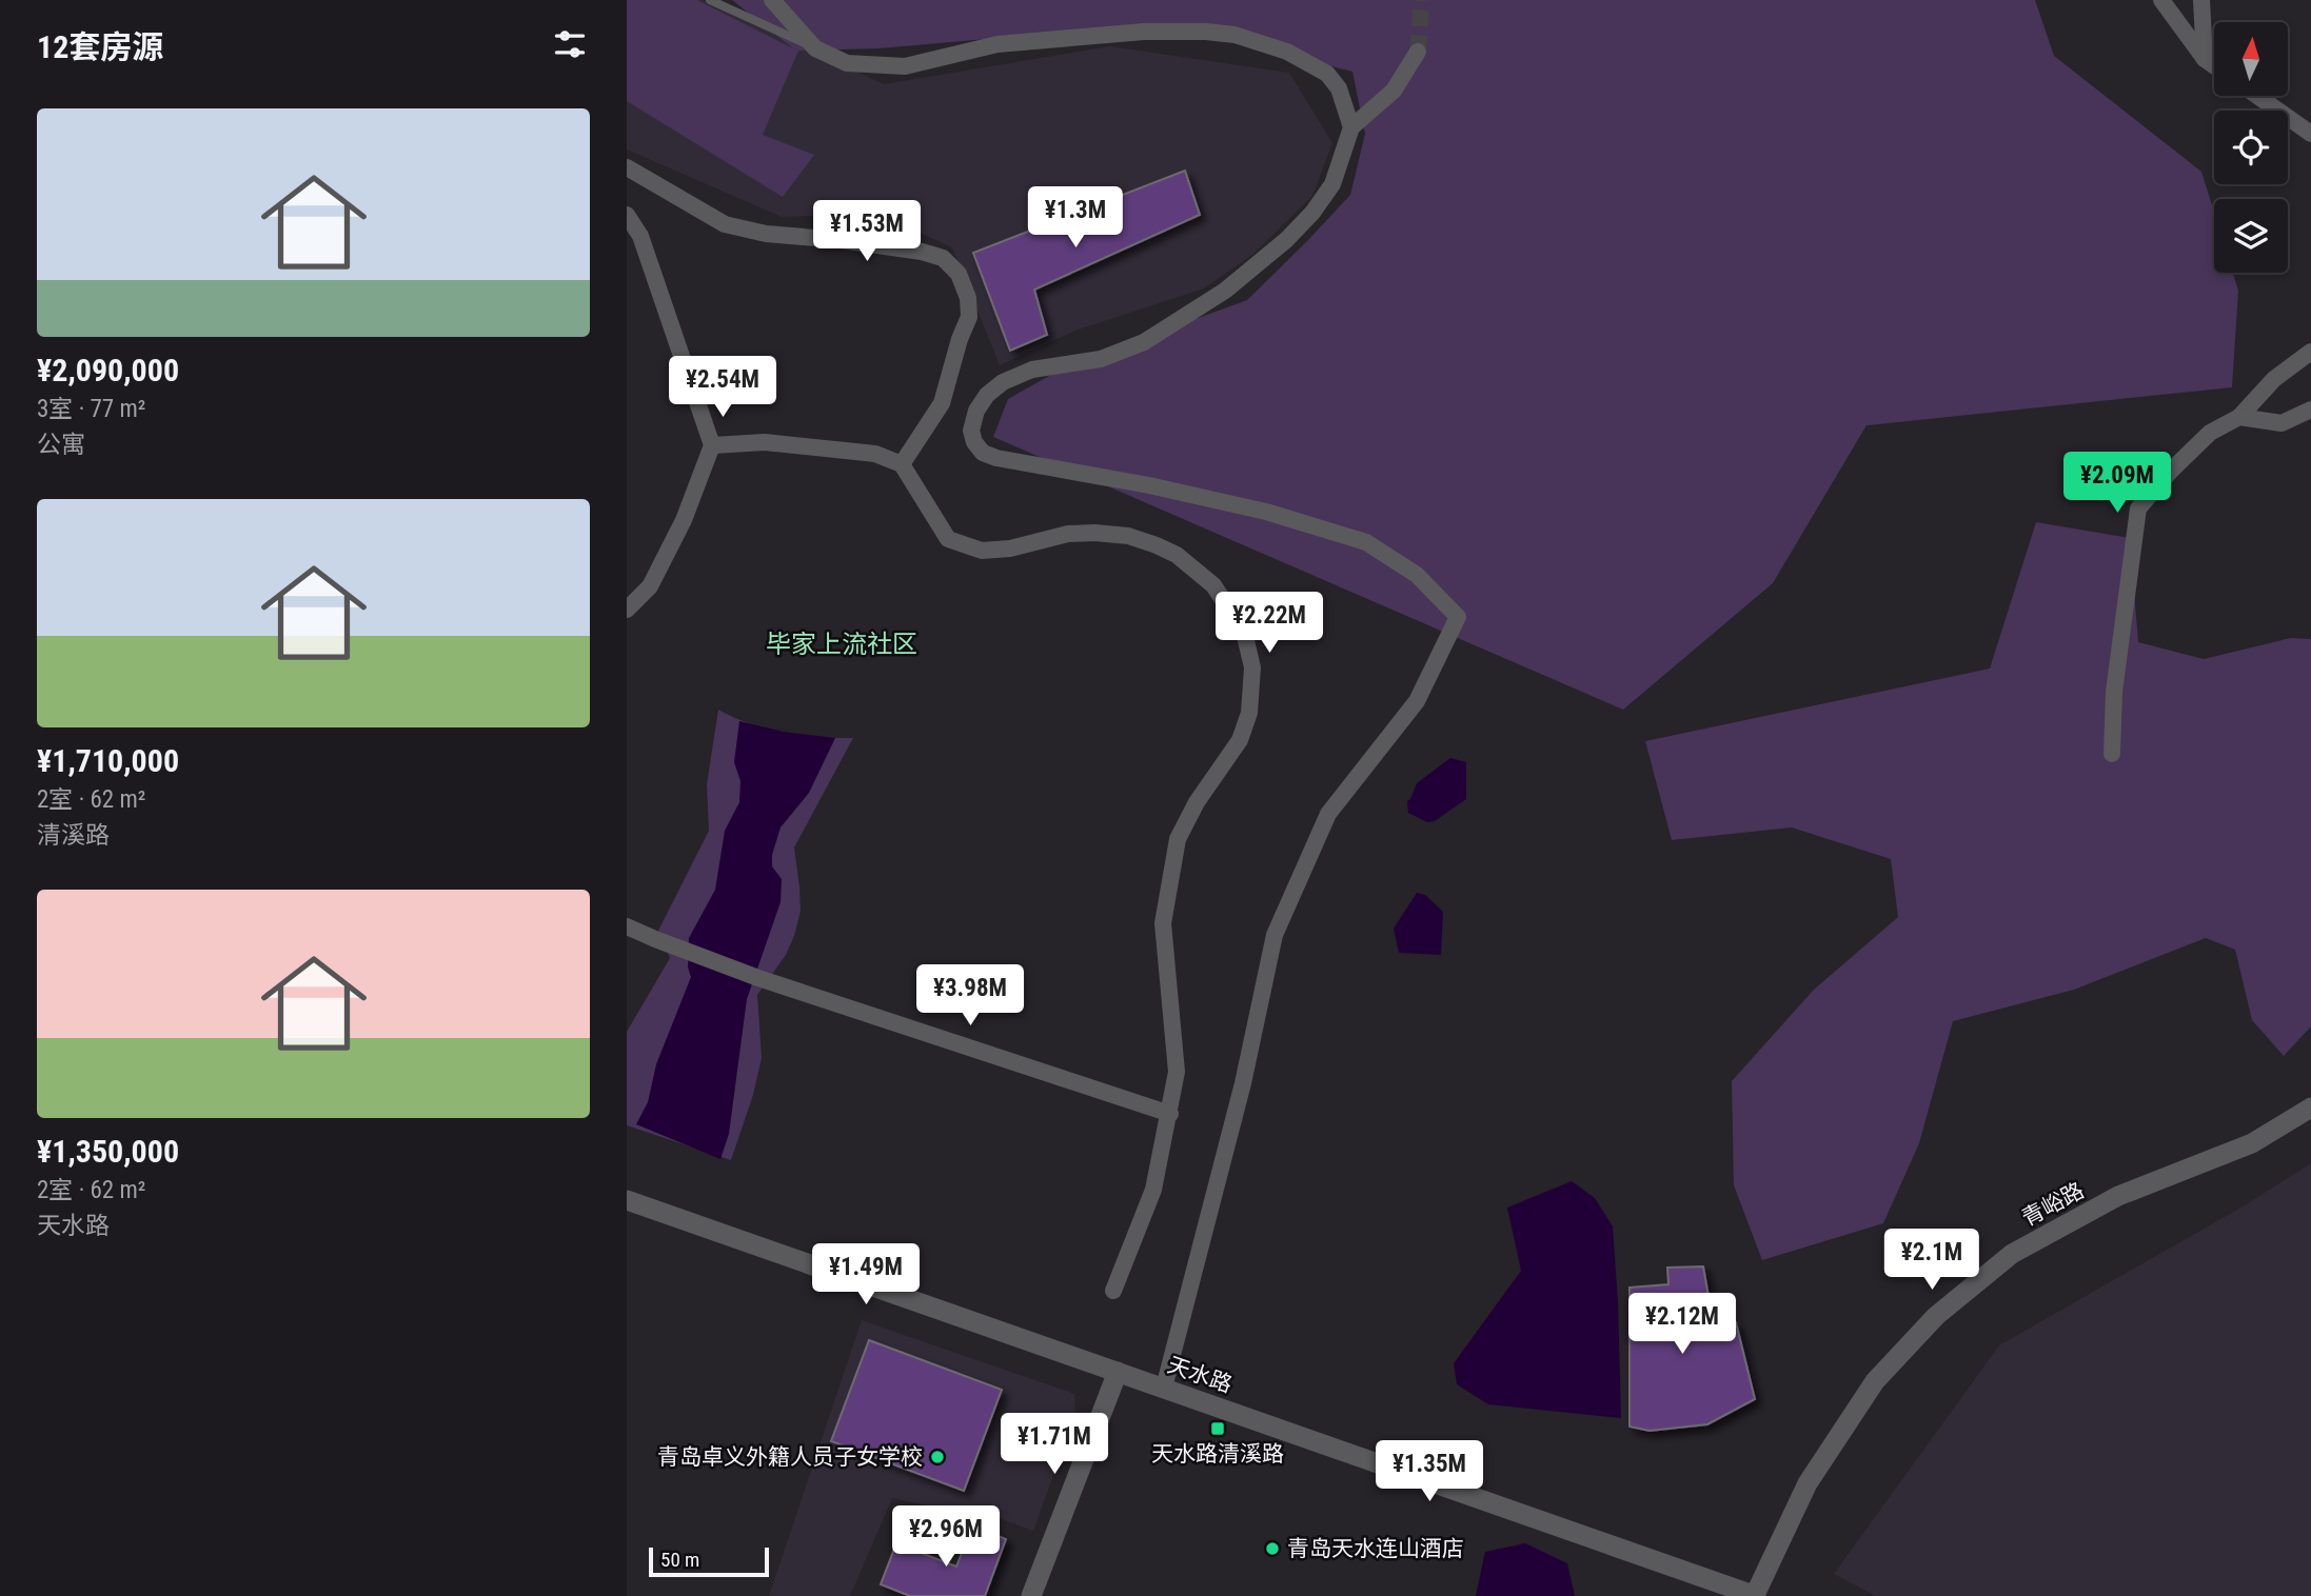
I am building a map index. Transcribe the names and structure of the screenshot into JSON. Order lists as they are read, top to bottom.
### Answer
{
  "streets": {
    "street": ["青峪路", "天水路"]
  },
  "crossings": [
    ["青峪路", "天水路"]
  ],
  "districts": ["毕家上流社区"],
  "places": {
    "transit": ["天水路清溪路"],
    "other": ["青岛卓义外籍人员子女学校", "青岛天水连山酒店"]
  },
  "scale_bar": "50 m",
  "north": "top",
  "page": {
    "heading": "12套房源",
    "list": [
      {
        "name": "¥2,090,000",
        "note": "3室 · 77 m² · 公寓"
      },
      {
        "name": "¥1,710,000",
        "note": "2室 · 62 m² · 清溪路"
      },
      {
        "name": "¥1,350,000",
        "note": "2室 · 62 m² · 天水路"
      }
    ],
    "price": [
      "¥1.3M",
      "¥1.53M",
      "¥2.54M",
      "¥2.09M",
      "¥2.22M",
      "¥3.98M",
      "¥2.1M",
      "¥1.49M",
      "¥2.12M",
      "¥1.71M",
      "¥1.35M",
      "¥2.96M"
    ],
    "scale": "50 m"
  }
}
